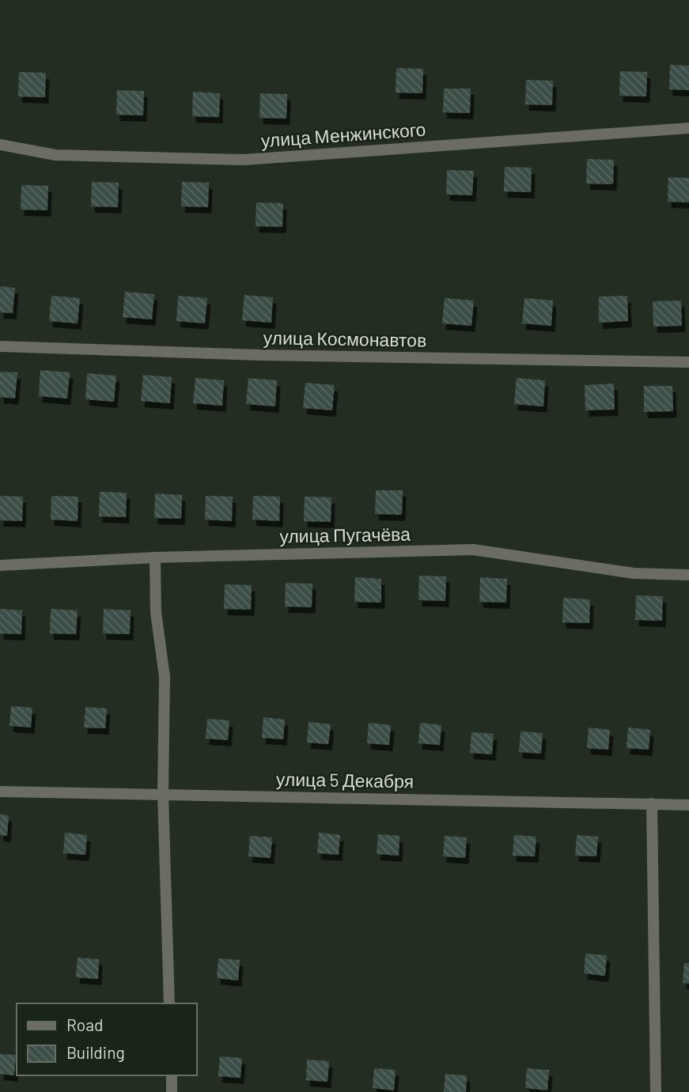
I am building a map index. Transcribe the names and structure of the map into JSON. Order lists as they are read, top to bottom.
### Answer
{
  "streets": {
    "street": [
      "улица Менжинского",
      "улица Космонавтов",
      "улица Пугачёва",
      "улица 5 Декабря"
    ]
  },
  "legend": ["Road", "Building"]
}
